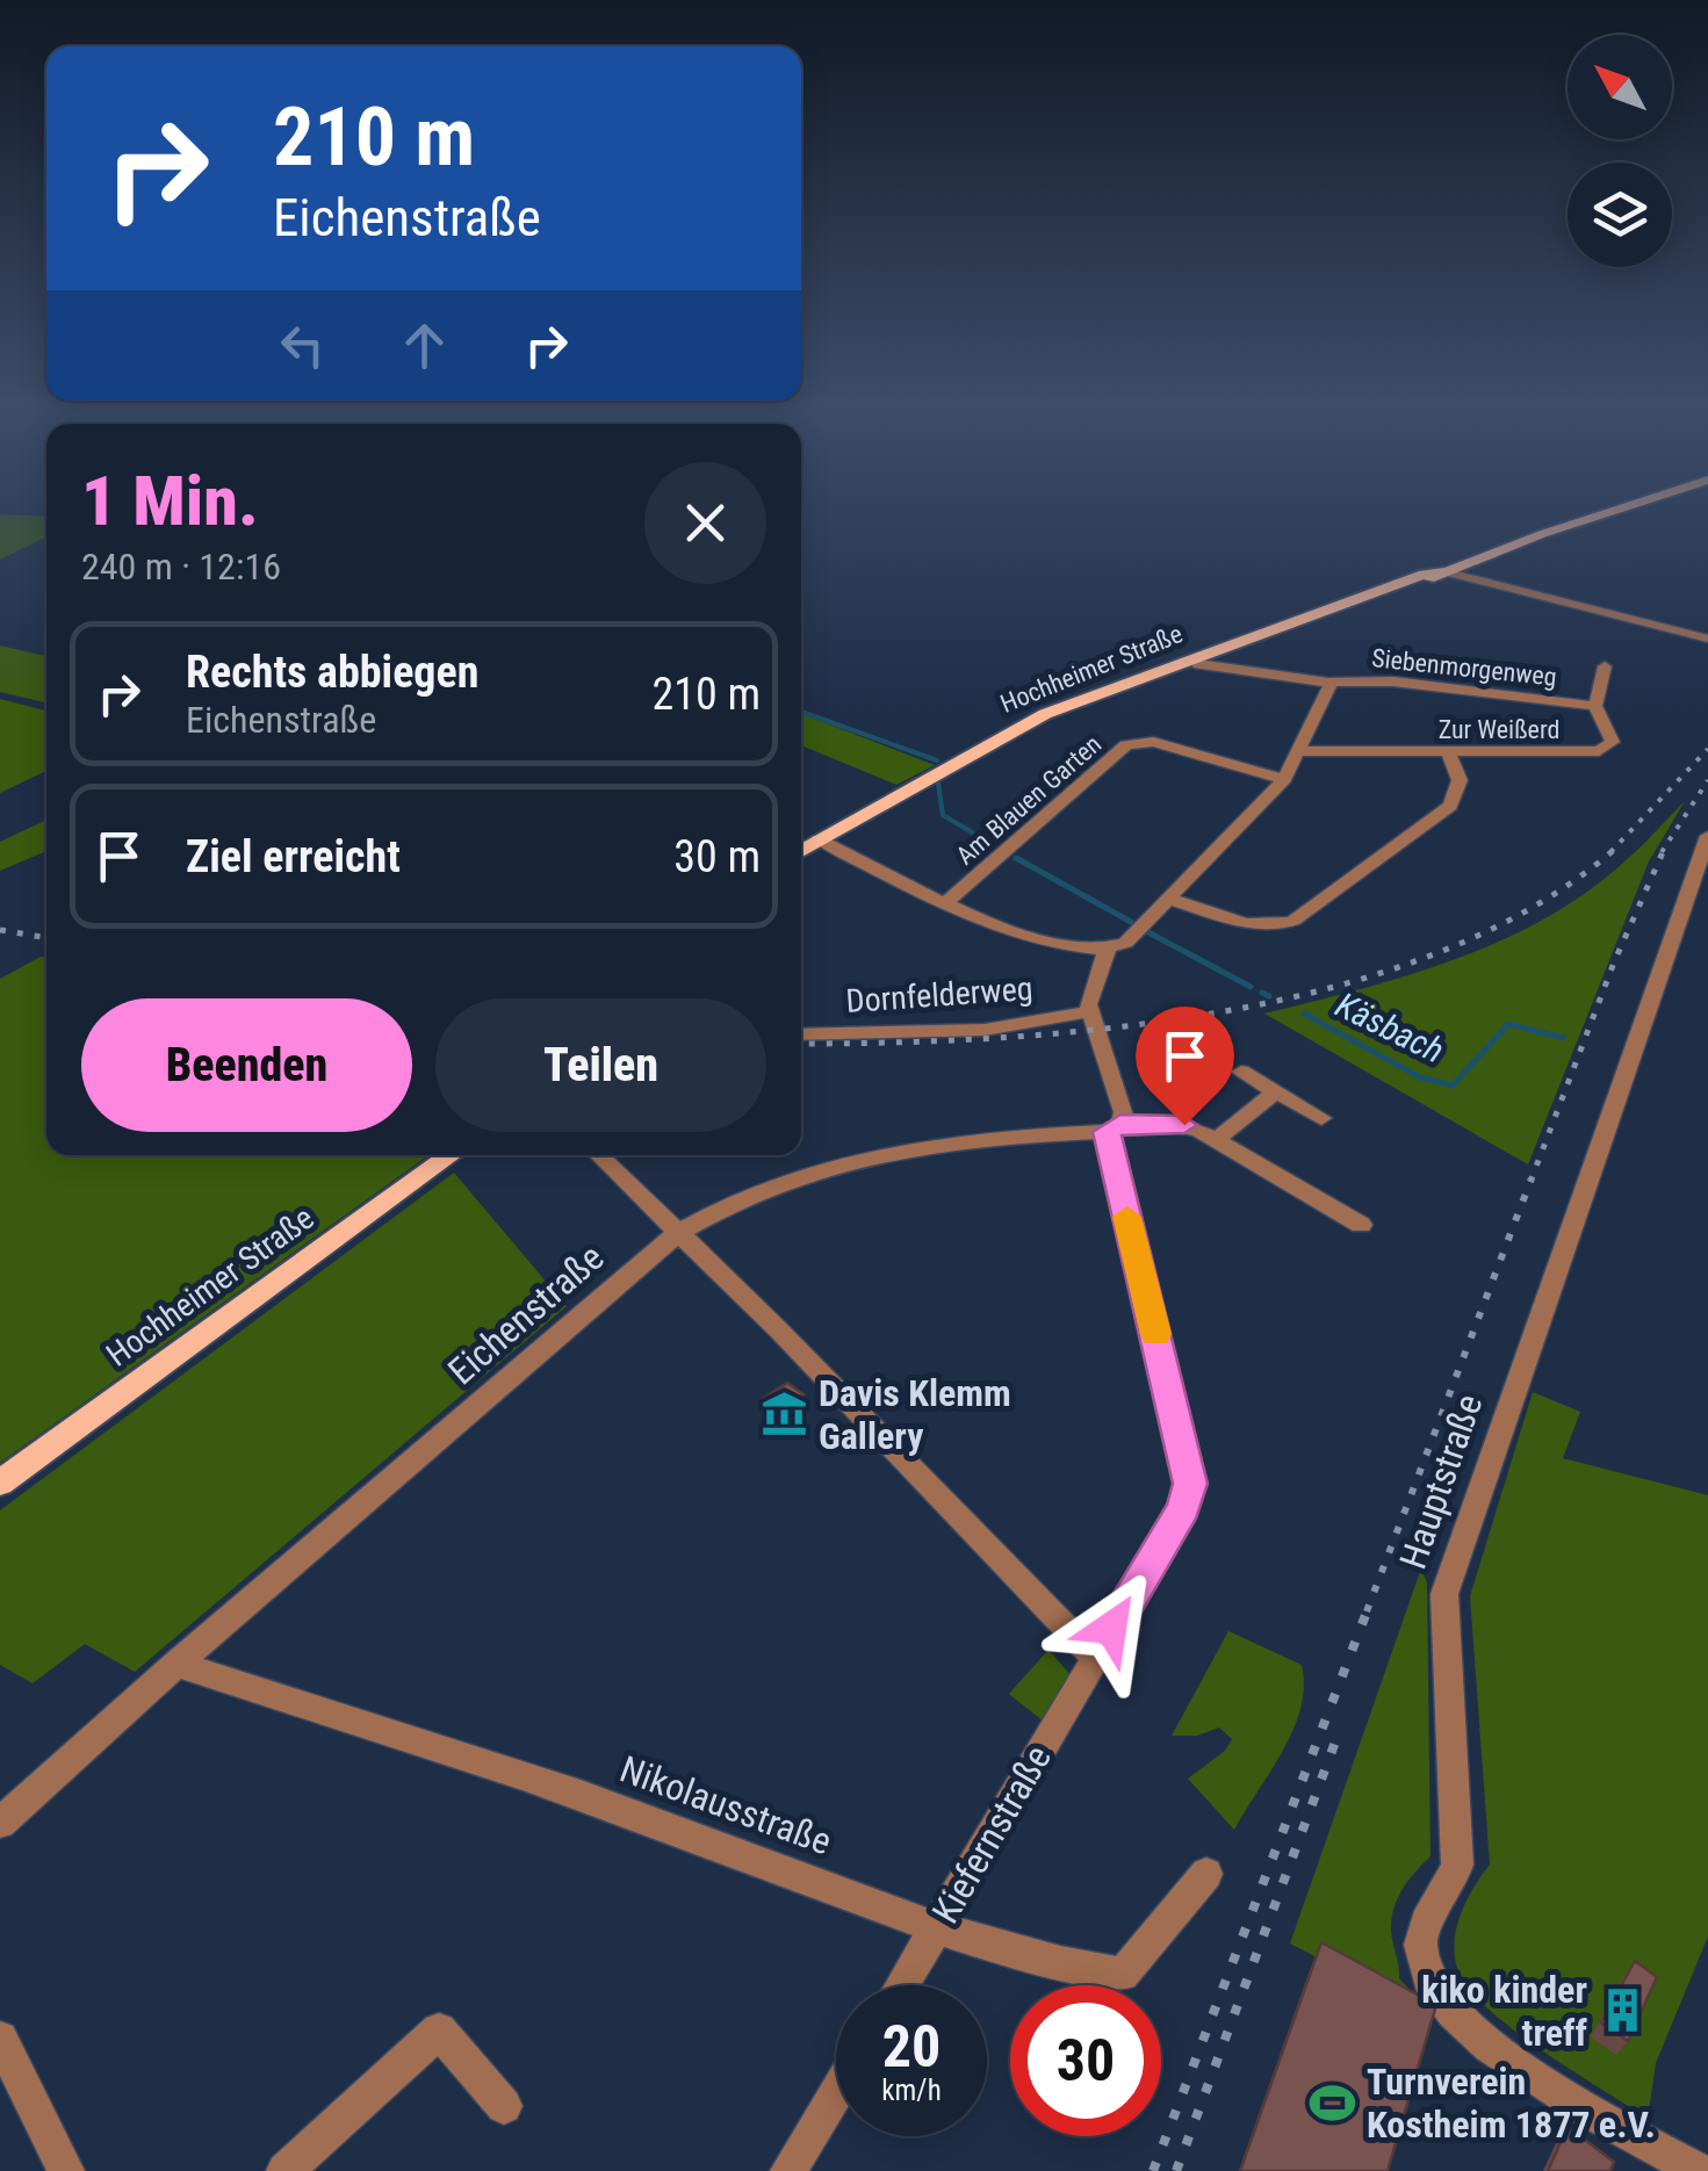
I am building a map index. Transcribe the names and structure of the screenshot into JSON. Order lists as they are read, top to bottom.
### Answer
{
  "streets": {
    "main road": ["Hochheimer Straße"],
    "street": [
      "Siebenmorgenweg",
      "Zur Weißerd",
      "Am Blauen Garten",
      "Dornfelderweg",
      "Eichenstraße",
      "Hauptstraße",
      "Nikolausstraße",
      "Kiefernstraße"
    ]
  },
  "crossings": [
    ["Siebenmorgenweg", "Zur Weißerd"],
    ["Siebenmorgenweg", "Am Blauen Garten"],
    ["Dornfelderweg", "Kiefernstraße"],
    ["Eichenstraße", "Nikolausstraße"],
    ["Eichenstraße", "Kiefernstraße"],
    ["Nikolausstraße", "Kiefernstraße"]
  ],
  "water": ["Käsbach"],
  "places": {
    "museum": ["Davis Klemm Gallery"],
    "building": ["kiko kinder treff"],
    "sports": ["Turnverein Kostheim 1877 e.V."]
  },
  "north": "top left",
  "page": {
    "turn": ["210 m", "Eichenstraße"],
    "heading": ["1 Min.", "240 m · 12:16"],
    "list": [
      {
        "name": "Rechts abbiegen",
        "note": "Eichenstraße",
        "value": "210 m"
      },
      {
        "name": "Ziel erreicht",
        "value": "30 m"
      }
    ],
    "buttons": ["Beenden", "Teilen"],
    "speed": "20 km/h",
    "limit": "30"
  }
}
